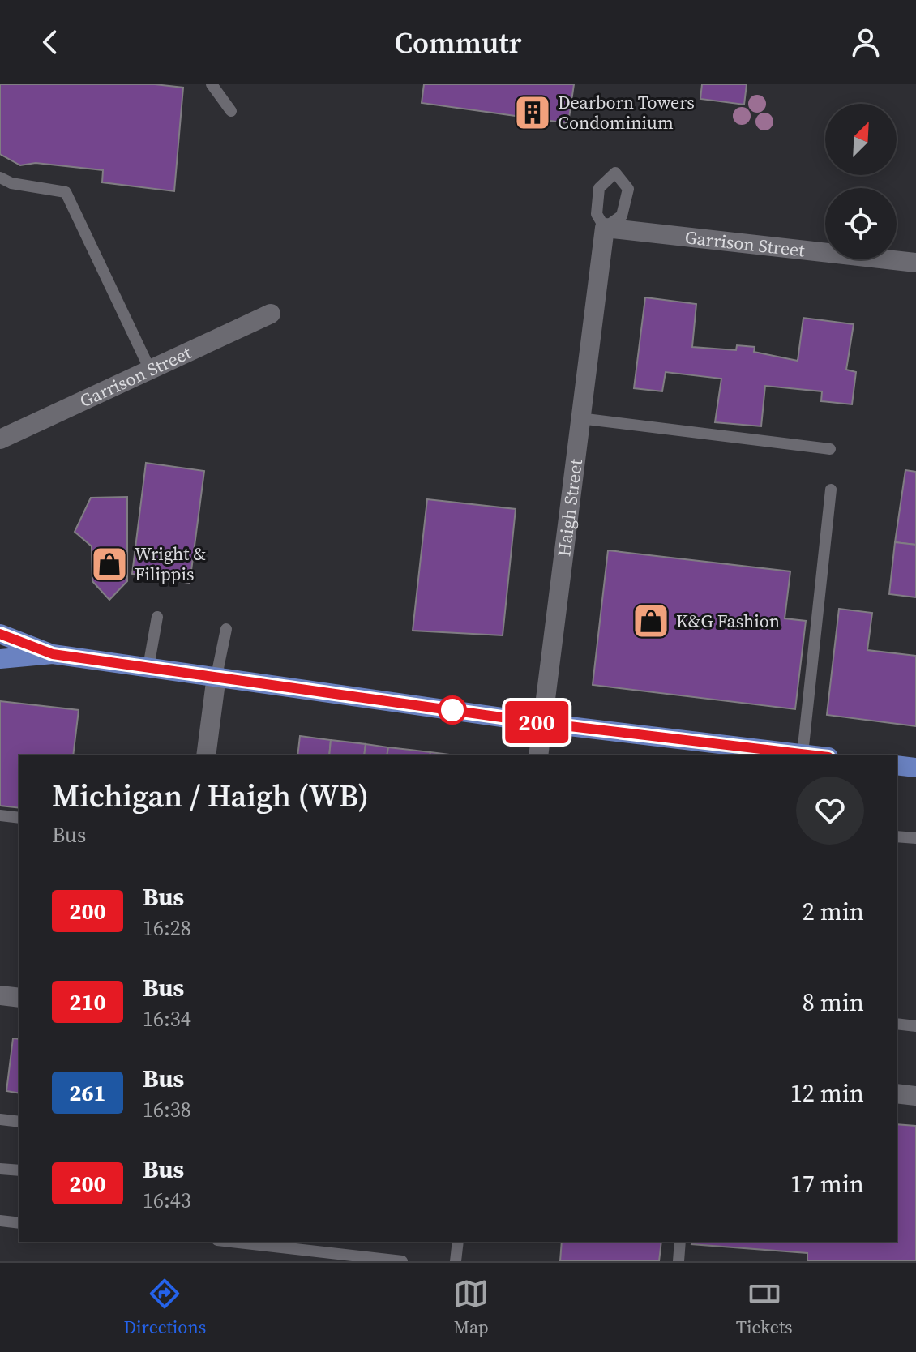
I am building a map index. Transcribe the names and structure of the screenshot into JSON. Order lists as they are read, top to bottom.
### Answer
{
  "streets": {
    "street": ["Garrison Street", "Haigh Street"]
  },
  "crossings": [
    ["Garrison Street", "Haigh Street"]
  ],
  "places": {
    "building": ["Dearborn Towers Condominium"],
    "shop": ["Wright & Filippis", "K&G Fashion"]
  },
  "lines": ["bus line 200"],
  "north": "top right",
  "page": {
    "header": "Commutr",
    "on_map": "200",
    "heading": ["Michigan / Haigh (WB)", "Bus"],
    "list": [
      {
        "mark": "200",
        "name": "Bus",
        "note": "16:28",
        "value": "2 min"
      },
      {
        "mark": "210",
        "name": "Bus",
        "note": "16:34",
        "value": "8 min"
      },
      {
        "mark": "261",
        "name": "Bus",
        "note": "16:38",
        "value": "12 min"
      },
      {
        "mark": "200",
        "name": "Bus",
        "note": "16:43",
        "value": "17 min"
      }
    ],
    "tabs": ["Directions", "Map", "Tickets"]
  }
}
